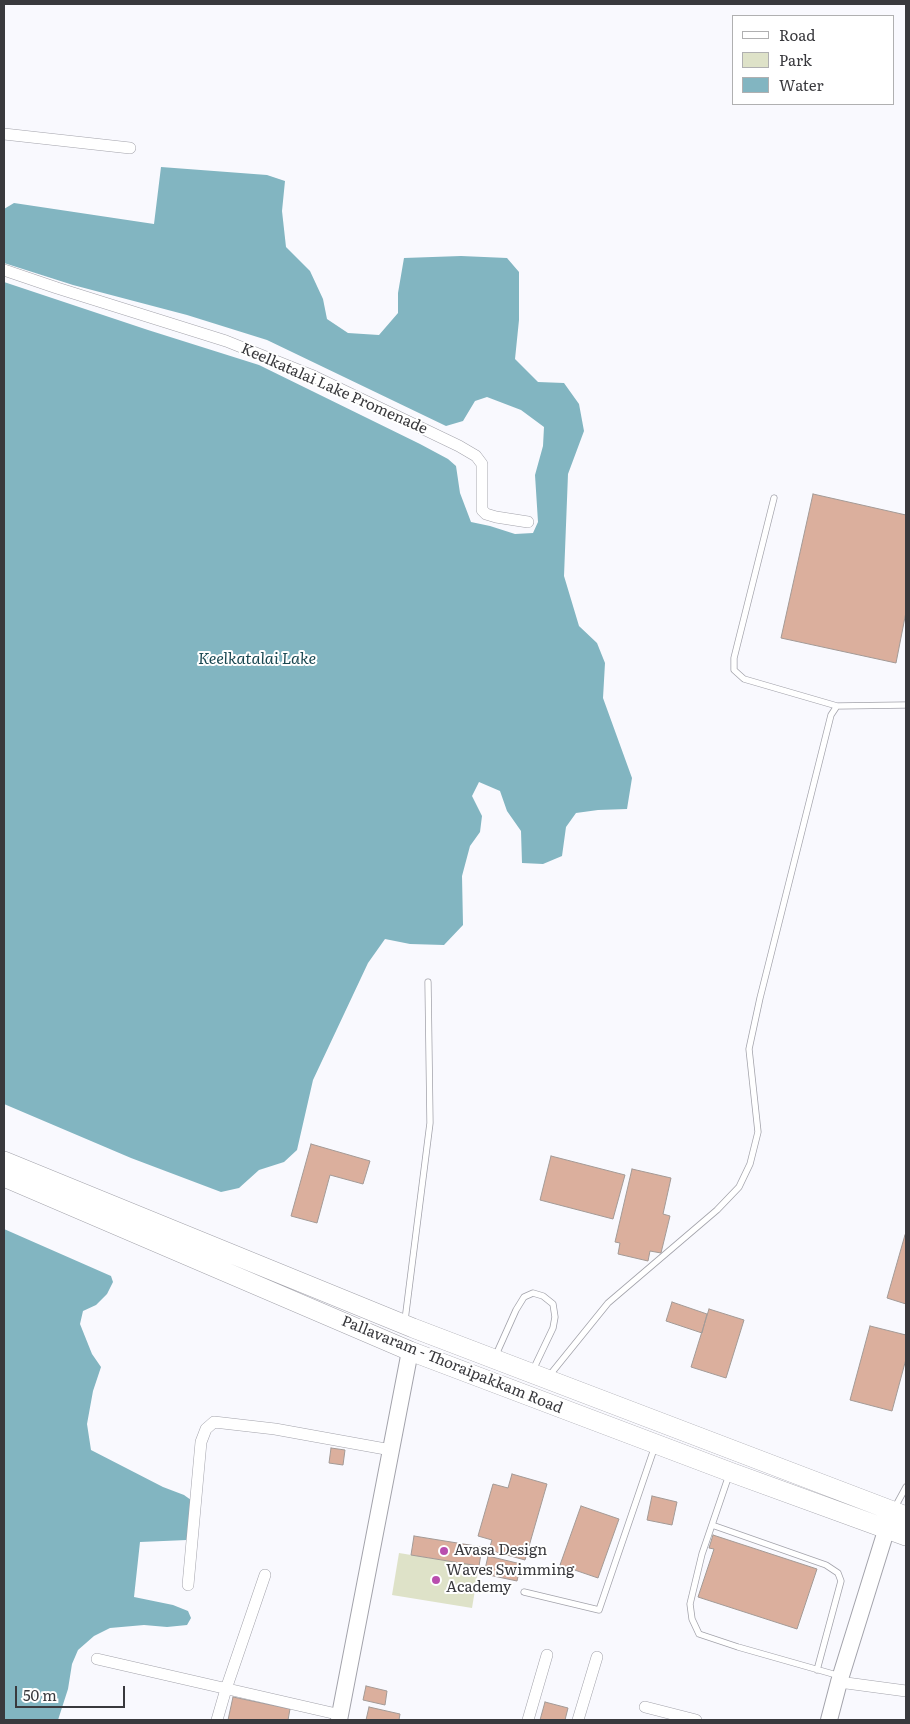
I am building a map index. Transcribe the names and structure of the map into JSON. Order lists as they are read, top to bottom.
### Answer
{
  "streets": {
    "main road": ["Pallavaram - Thoraipakkam Road"],
    "street": ["Keelkatalai Lake Promenade"]
  },
  "water": ["Keelkatalai Lake"],
  "places": ["Avasa Design", "Waves Swimming Academy"],
  "legend": ["Road", "Park", "Water"],
  "scale_bar": "50 m"
}
